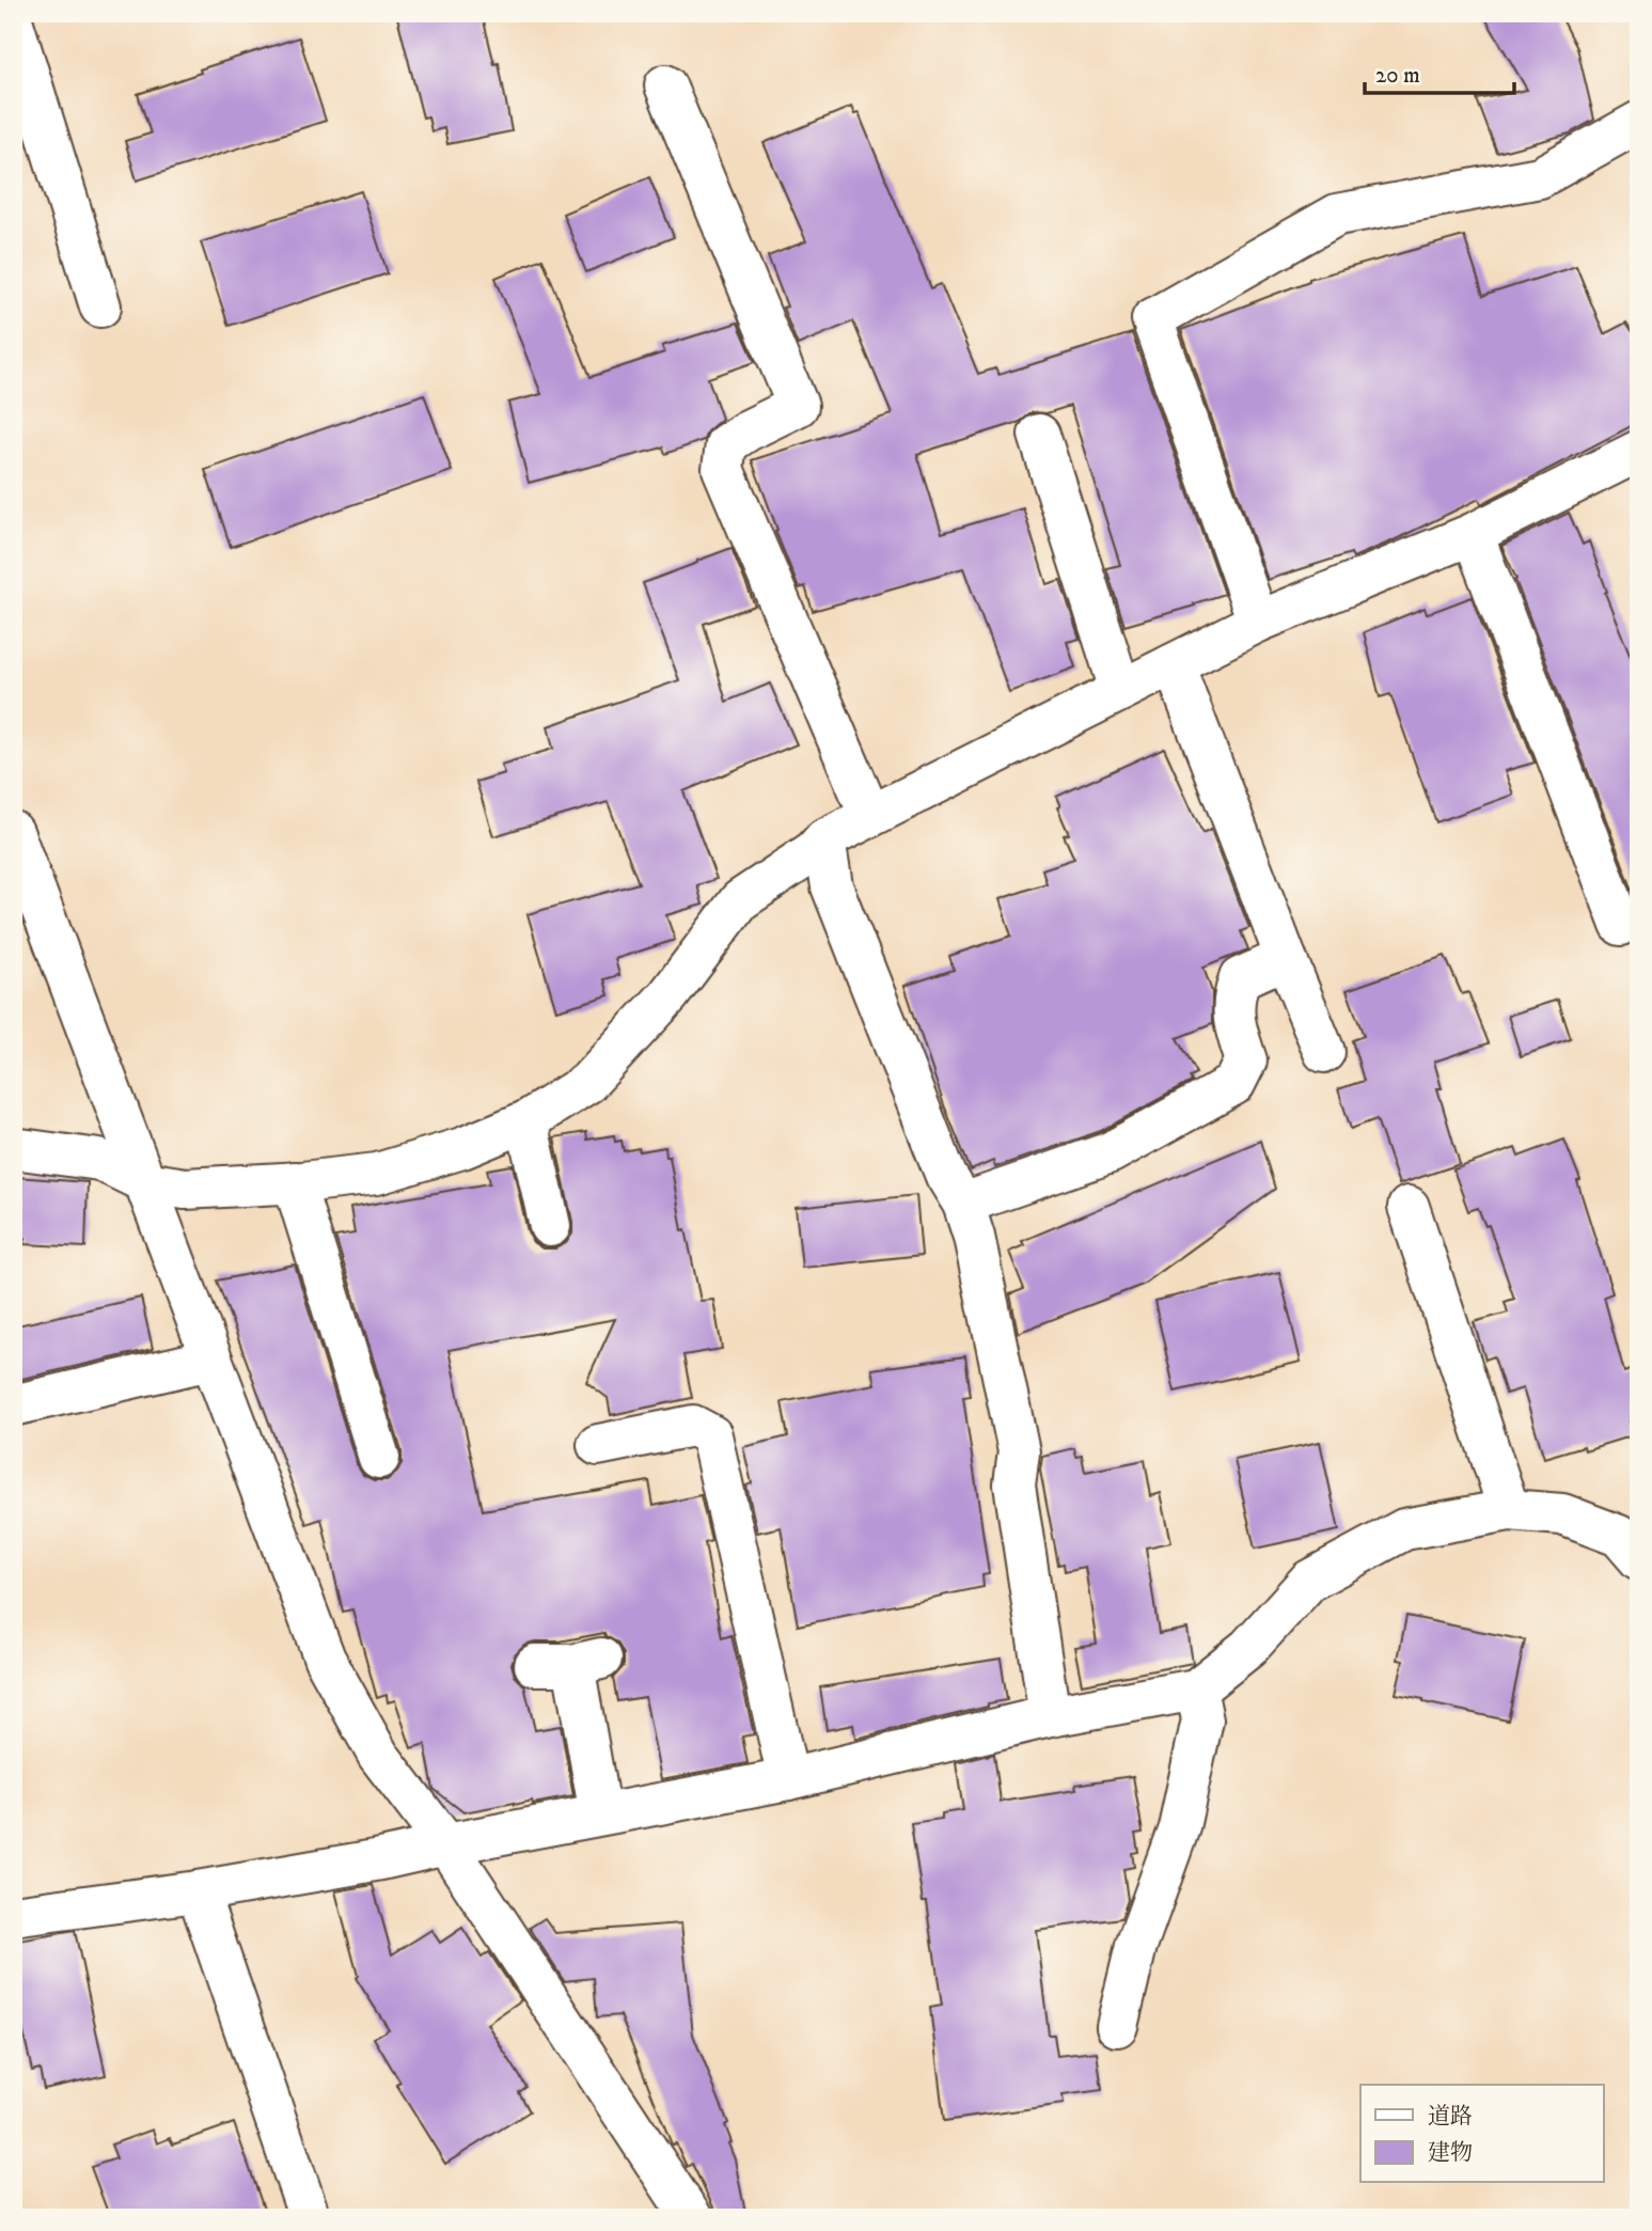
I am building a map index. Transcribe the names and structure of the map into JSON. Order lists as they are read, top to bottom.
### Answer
{
  "legend": ["道路", "建物"],
  "scale_bar": "20 m"
}
